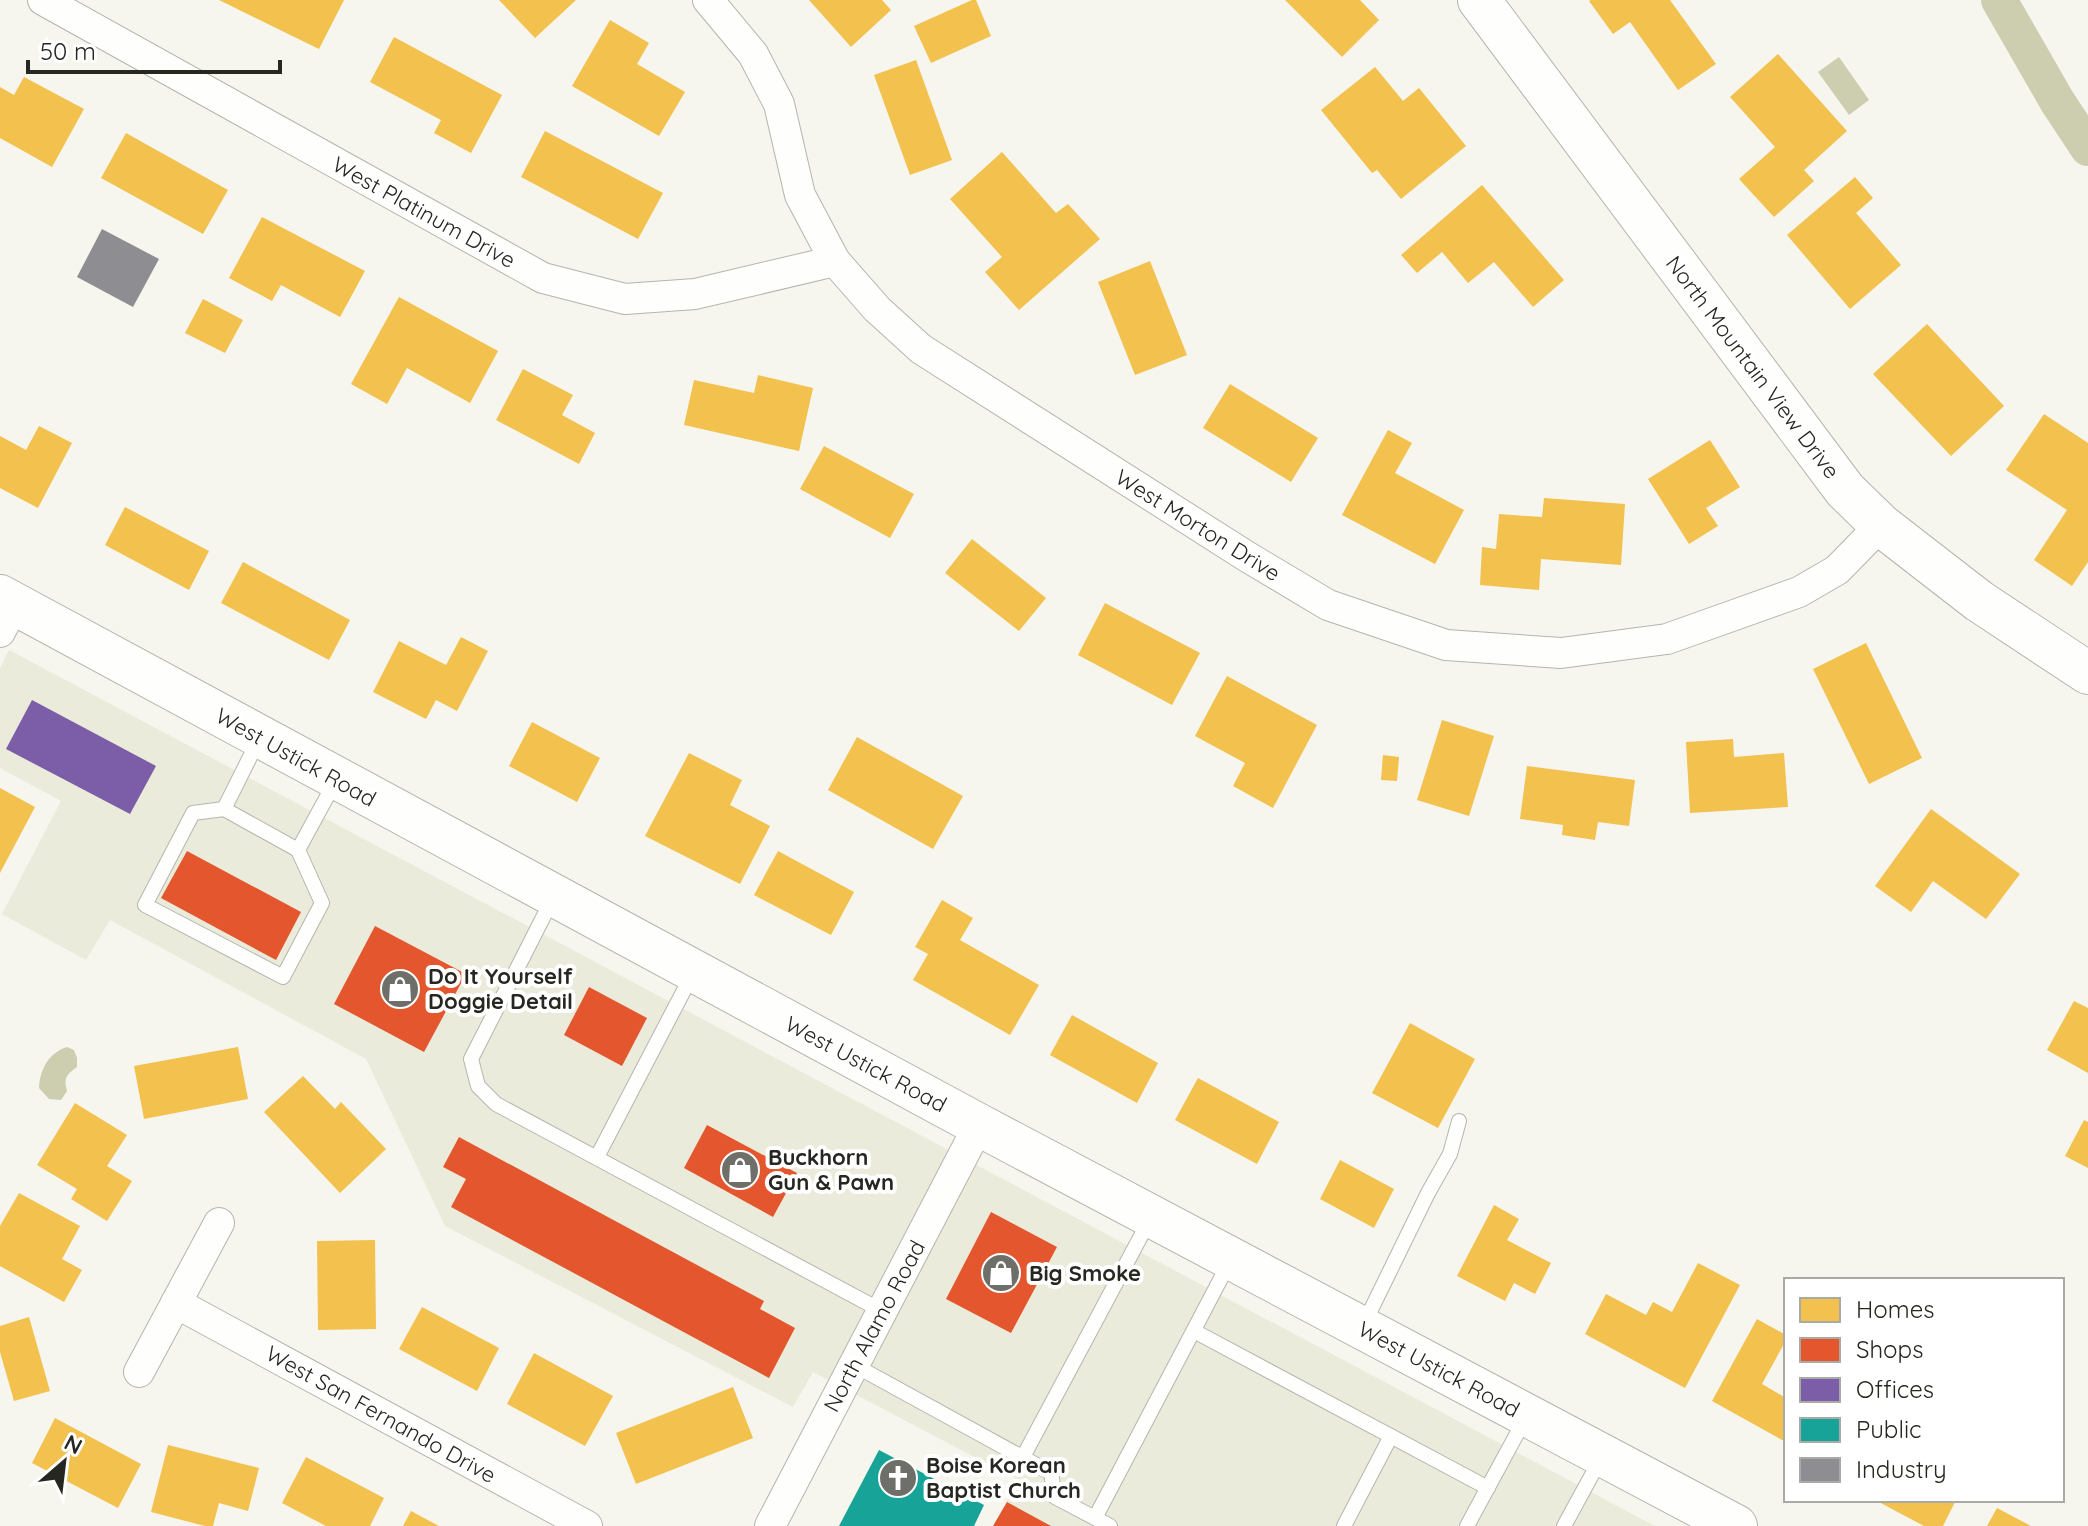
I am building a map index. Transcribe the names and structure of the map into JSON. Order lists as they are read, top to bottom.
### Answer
{
  "streets": {
    "main road": ["North Mountain View Drive", "West Ustick Road"],
    "street": [
      "West Platinum Drive",
      "West Morton Drive",
      "North Alamo Road",
      "West San Fernando Drive"
    ]
  },
  "crossings": [
    ["West Platinum Drive", "West Morton Drive"],
    ["North Mountain View Drive", "West Morton Drive"],
    ["West Ustick Road", "North Alamo Road"]
  ],
  "places": {
    "shop": ["Do It Yourself Doggie Detail", "Buckhorn Gun & Pawn", "Big Smoke"],
    "church": ["Boise Korean Baptist Church"]
  },
  "legend": [
    "Homes",
    "Shops",
    "Offices",
    "Public",
    "Industry"
  ],
  "scale_bar": "50 m",
  "north": "top right"
}
